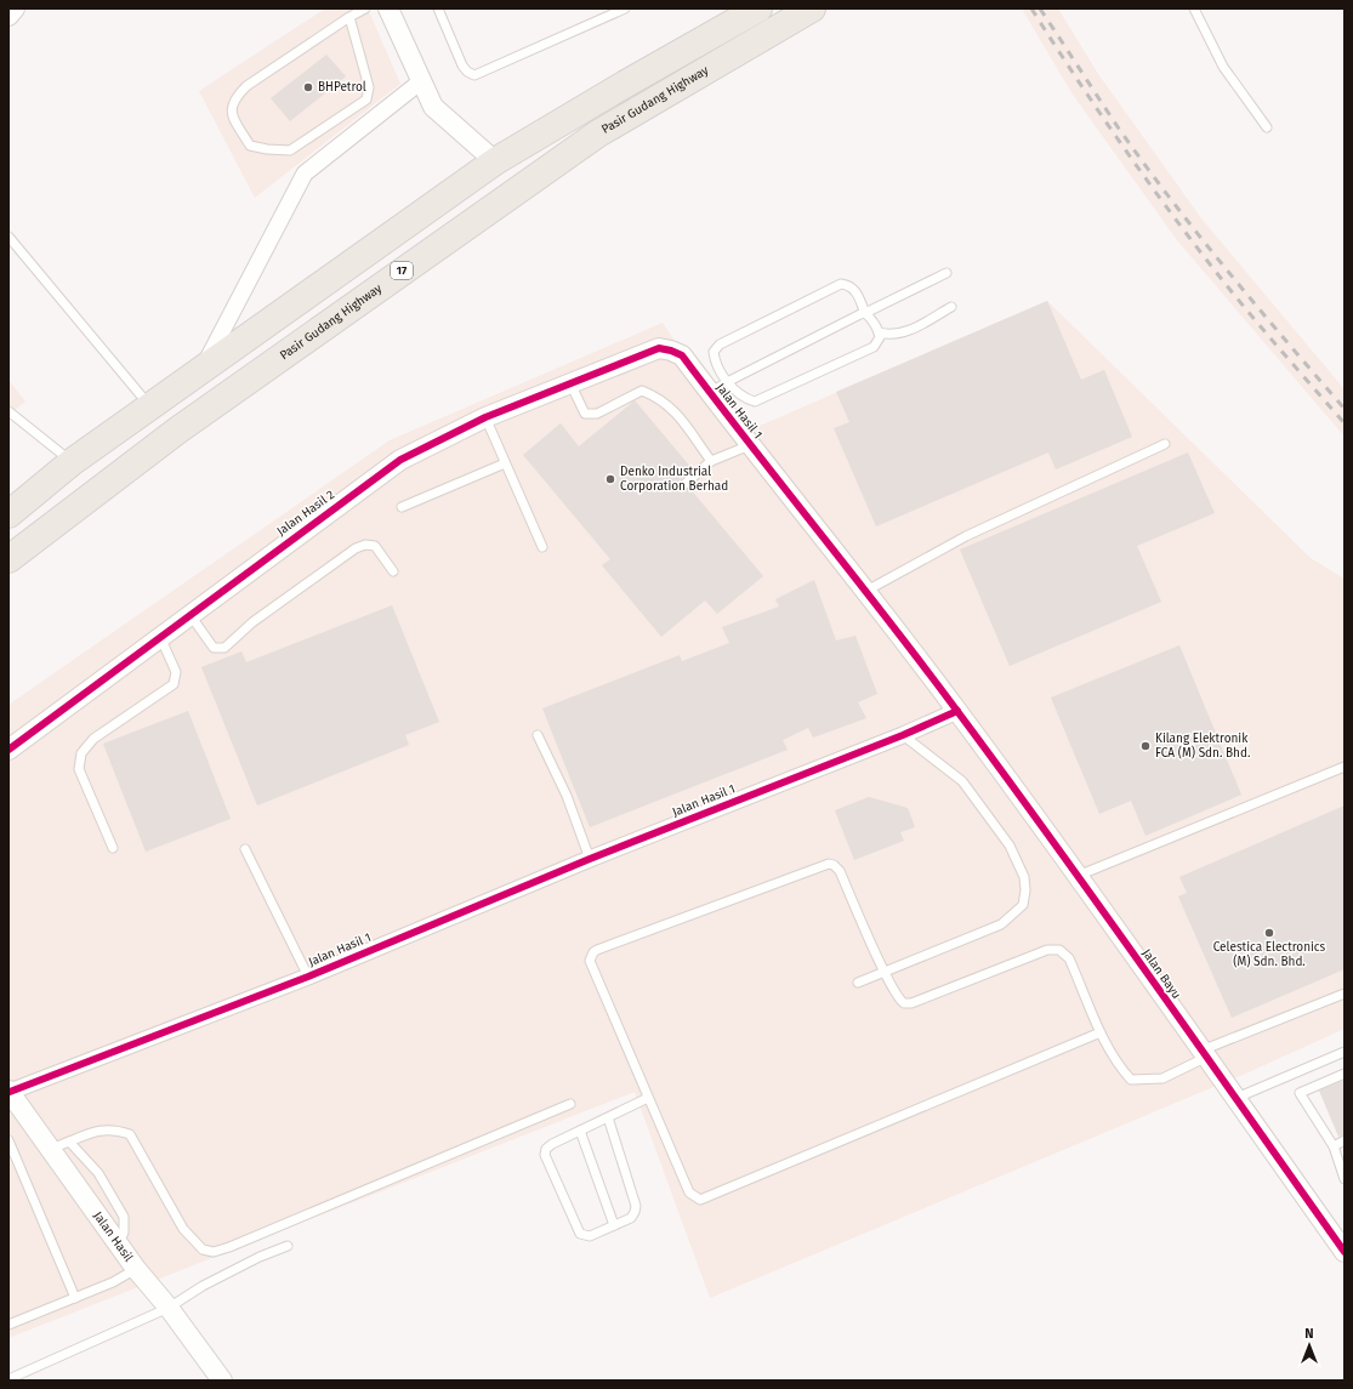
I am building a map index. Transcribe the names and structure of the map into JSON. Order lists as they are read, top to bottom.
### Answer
{
  "streets": {
    "highway": ["Pasir Gudang Highway", "17"],
    "street": [
      "Jalan Hasil 1",
      "Jalan Hasil 2",
      "Jalan Bayu",
      "Jalan Hasil"
    ]
  },
  "crossings": [
    ["Jalan Hasil 1", "Jalan Hasil 2"],
    ["Jalan Hasil 1", "Jalan Bayu"],
    ["Jalan Hasil 1", "Jalan Hasil"]
  ],
  "places": [
    "BHPetrol",
    "Denko Industrial Corporation Berhad",
    "Kilang Elektronik FCA (M) Sdn. Bhd.",
    "Celestica Electronics (M) Sdn. Bhd."
  ],
  "north": "top"
}
